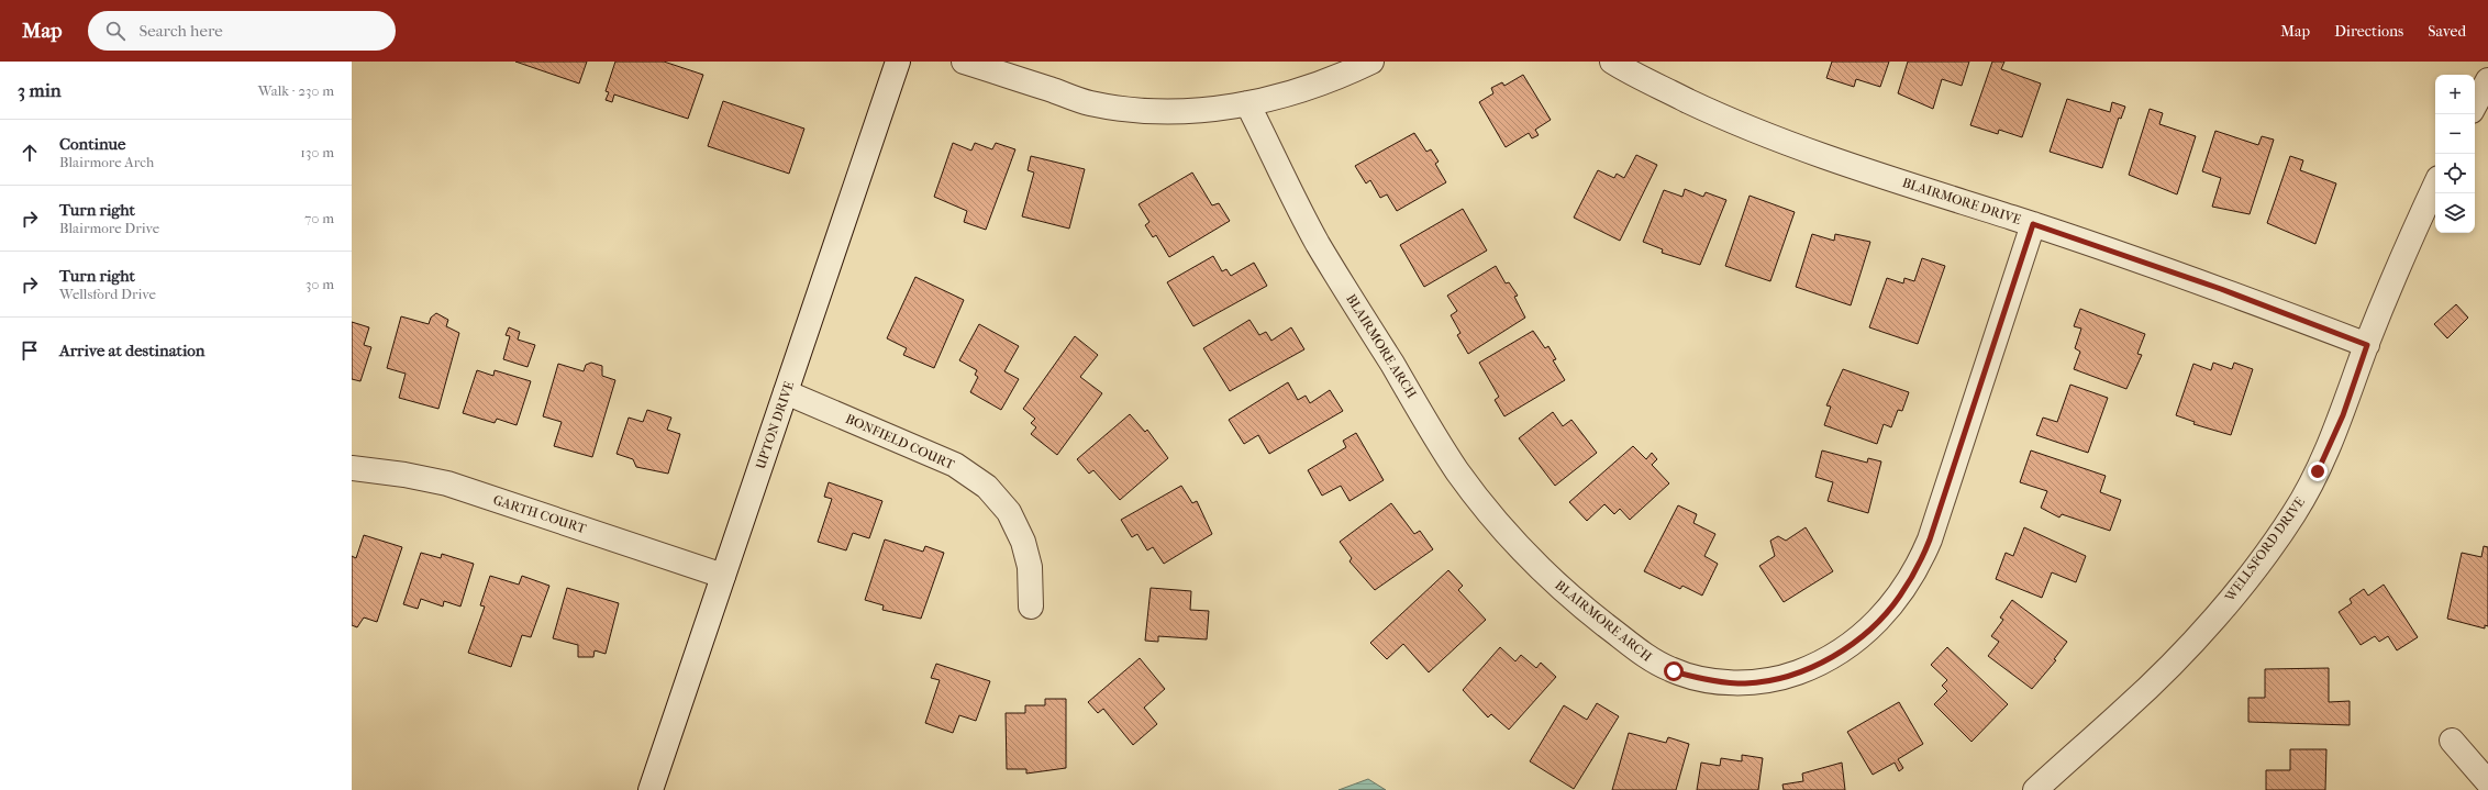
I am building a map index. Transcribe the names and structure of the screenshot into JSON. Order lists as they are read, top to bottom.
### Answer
{
  "streets": {
    "street": [
      "BLAIRMORE DRIVE",
      "BLAIRMORE ARCH",
      "UPTON DRIVE",
      "BONFIELD COURT",
      "GARTH COURT",
      "WELLSFORD DRIVE"
    ]
  },
  "crossings": [
    ["BLAIRMORE DRIVE", "BLAIRMORE ARCH"],
    ["BLAIRMORE DRIVE", "WELLSFORD DRIVE"],
    ["UPTON DRIVE", "BONFIELD COURT"],
    ["UPTON DRIVE", "GARTH COURT"]
  ],
  "page": {
    "header": "Map",
    "search": "Search here",
    "nav": ["Map", "Directions", "Saved"],
    "heading": ["3 min", "Walk · 230 m"],
    "map_buttons": ["+", "−"],
    "list": [
      ["Continue", "Blairmore Arch", "130 m"],
      ["Turn right", "Blairmore Drive", "70 m"],
      ["Turn right", "Wellsford Drive", "30 m"],
      "Arrive at destination"
    ]
  }
}
